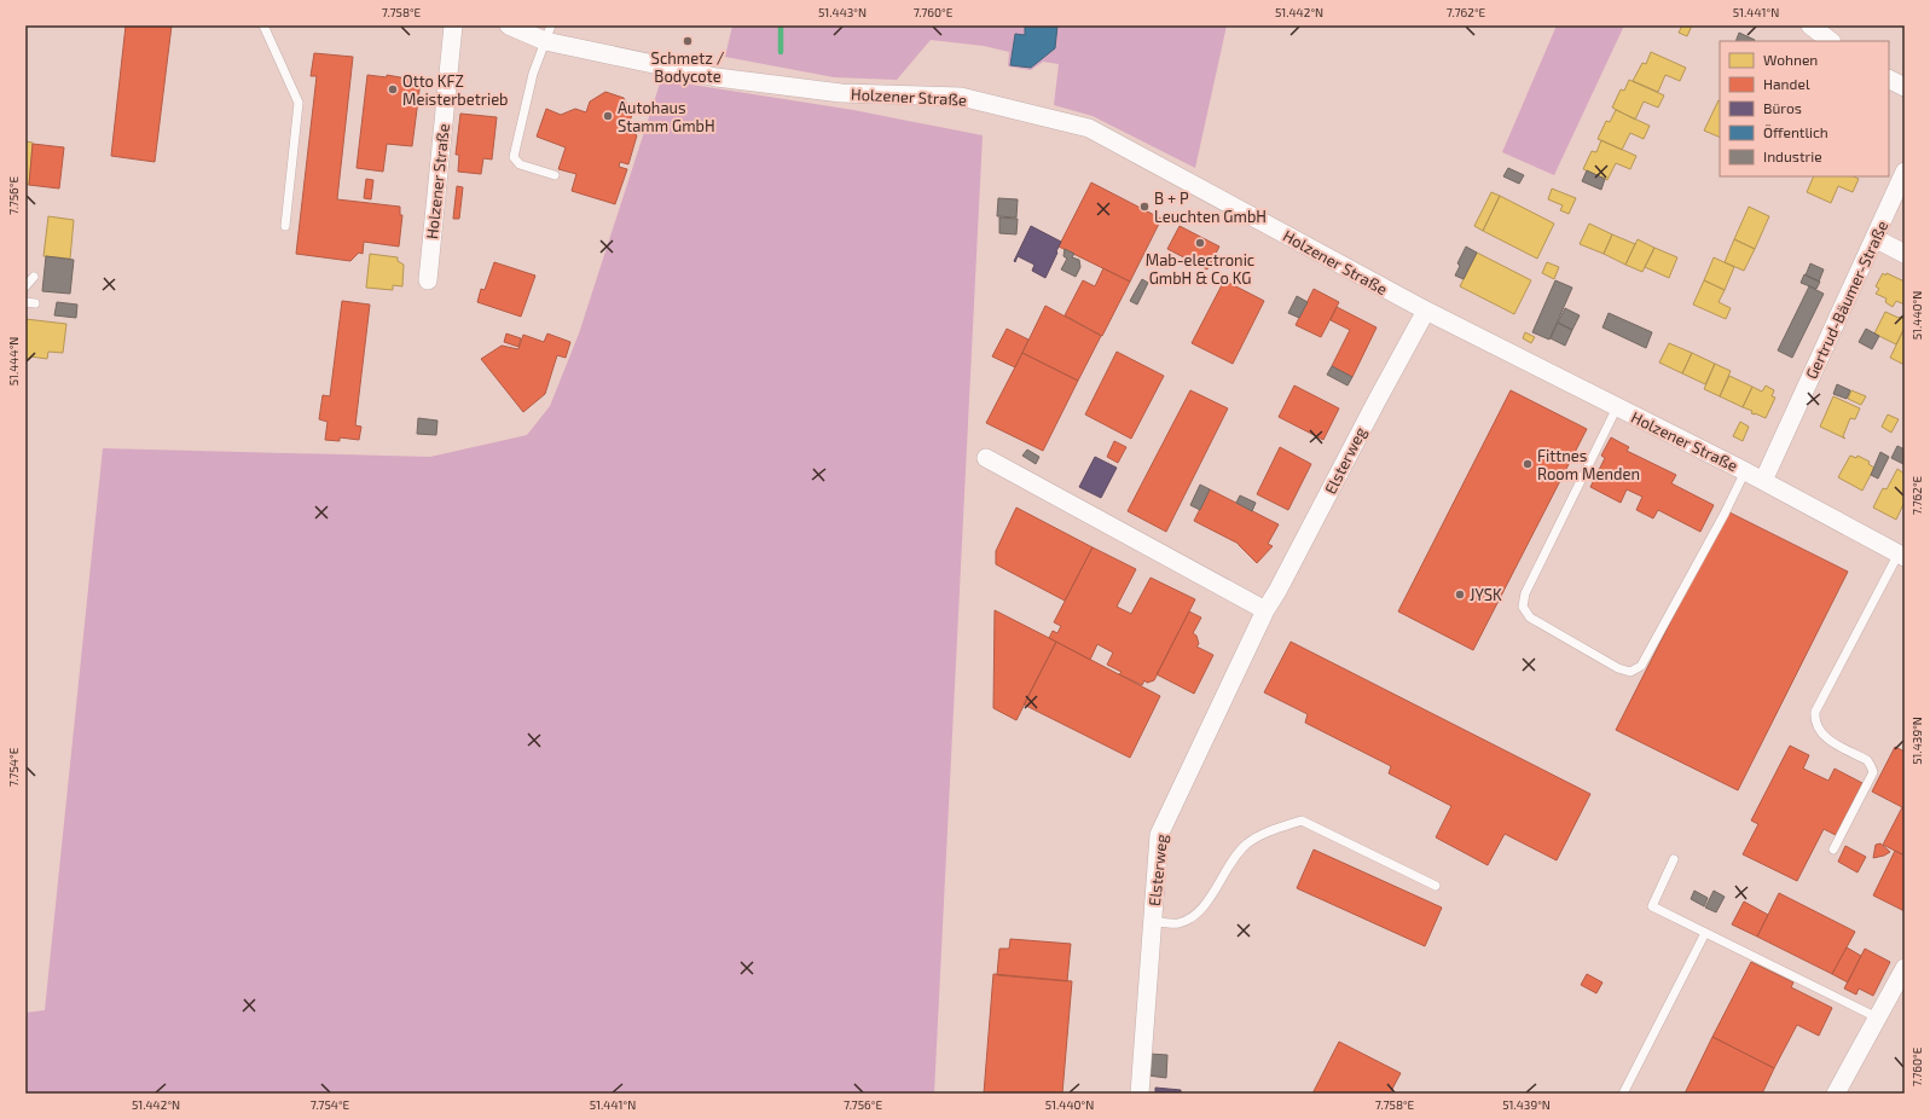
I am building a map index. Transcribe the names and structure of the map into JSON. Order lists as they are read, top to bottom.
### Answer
{
  "streets": {
    "street": ["Holzener Straße", "Gertrud-Bäumer-Straße", "Elsterweg"]
  },
  "crossings": [
    ["Holzener Straße", "Gertrud-Bäumer-Straße"],
    ["Holzener Straße", "Elsterweg"]
  ],
  "places": [
    "Schmetz / Bodycote",
    "Otto KFZ Meisterbetrieb",
    "Autohaus Stamm GmbH",
    "B + P Leuchten GmbH",
    "Mab-electronic GmbH & Co KG",
    "Fittnes Room Menden",
    "JYSK"
  ],
  "legend": [
    "Wohnen",
    "Handel",
    "Büros",
    "Öffentlich",
    "Industrie"
  ],
  "coordinates": [
    "7.758°E",
    "51.443°N",
    "7.760°E",
    "51.442°N",
    "7.762°E",
    "51.441°N",
    "7.756°E",
    "51.440°N",
    "51.444°N",
    "51.439°N",
    "7.754°E"
  ]
}
